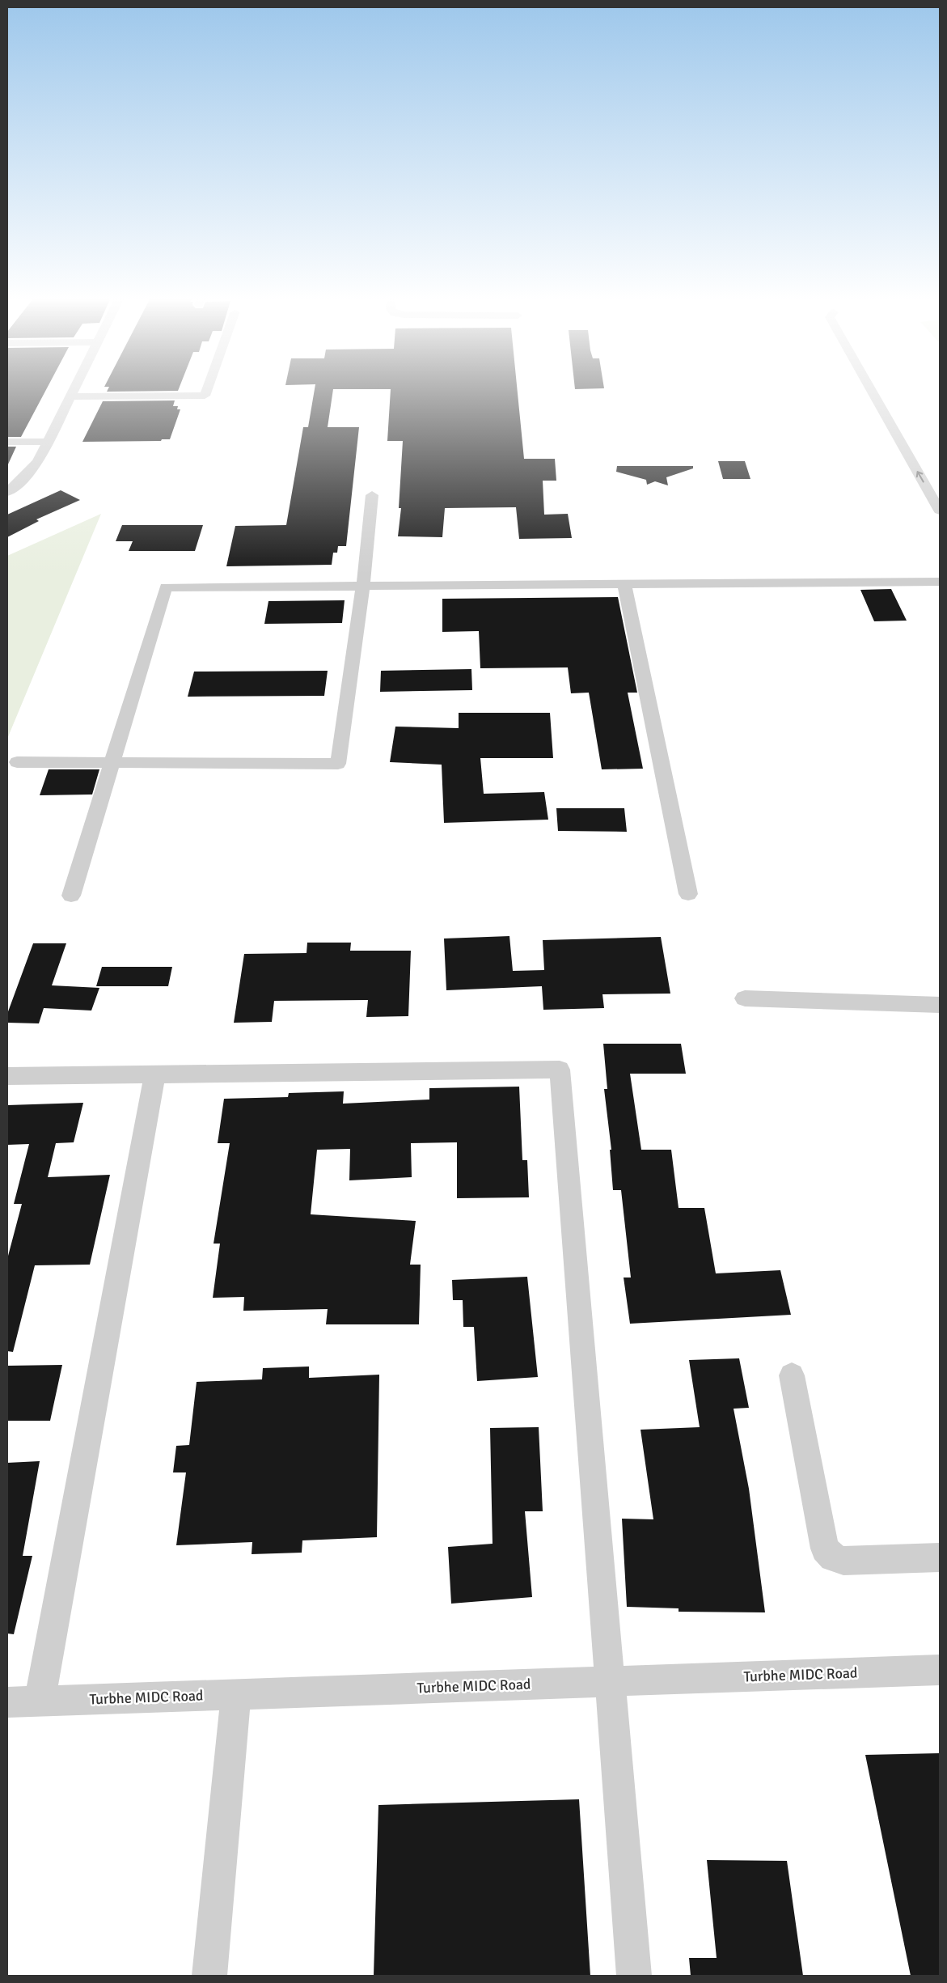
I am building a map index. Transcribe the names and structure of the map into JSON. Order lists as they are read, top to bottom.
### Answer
{
  "streets": {
    "street": ["Turbhe MIDC Road"]
  }
}
